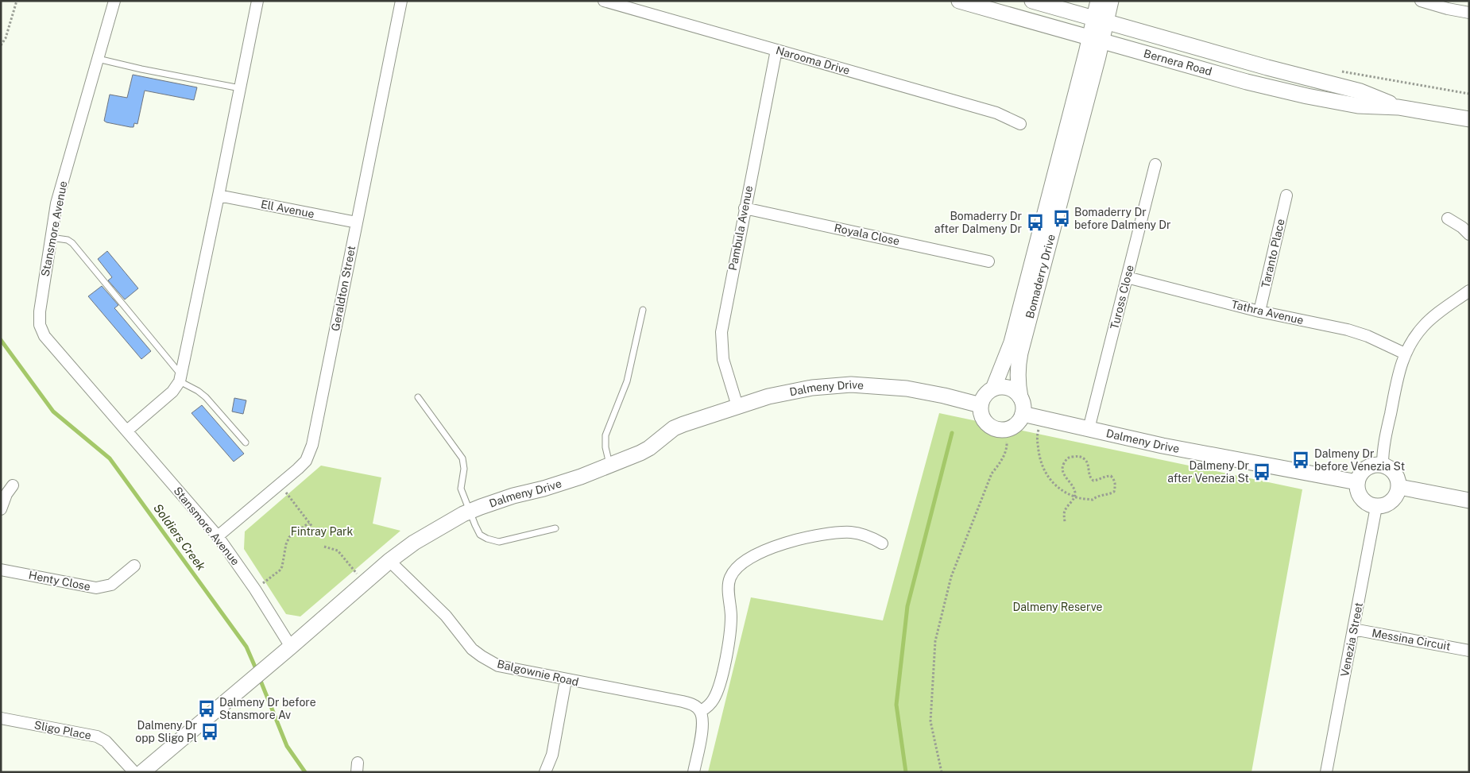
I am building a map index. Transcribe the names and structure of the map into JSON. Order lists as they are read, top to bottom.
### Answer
{
  "streets": {
    "street": [
      "Narooma Drive",
      "Bernera Road",
      "Ell Avenue",
      "Pambula Avenue",
      "Stansmore Avenue",
      "Royala Close",
      "Taranto Place",
      "Bomaderry Drive",
      "Geraldton Street",
      "Tuross Close",
      "Tathra Avenue",
      "Dalmeny Drive",
      "Henty Close",
      "Venezia Street",
      "Messina Circuit",
      "Balgownie Road",
      "Sligo Place"
    ]
  },
  "crossings": [
    ["Narooma Drive", "Pambula Avenue"],
    ["Bernera Road", "Bomaderry Drive"],
    ["Ell Avenue", "Geraldton Street"],
    ["Pambula Avenue", "Royala Close"],
    ["Pambula Avenue", "Dalmeny Drive"],
    ["Stansmore Avenue", "Geraldton Street"],
    ["Stansmore Avenue", "Dalmeny Drive"],
    ["Taranto Place", "Tathra Avenue"],
    ["Bomaderry Drive", "Dalmeny Drive"],
    ["Tuross Close", "Tathra Avenue"],
    ["Tuross Close", "Dalmeny Drive"],
    ["Dalmeny Drive", "Venezia Street"],
    ["Dalmeny Drive", "Balgownie Road"],
    ["Venezia Street", "Messina Circuit"]
  ],
  "water": ["Soldiers Creek"],
  "parks": ["Fintray Park", "Dalmeny Reserve"],
  "places": {
    "bus stop": [
      "Bomaderry Dr before Dalmeny Dr",
      "Bomaderry Dr after Dalmeny Dr",
      "Dalmeny Dr before Venezia St",
      "Dalmeny Dr after Venezia St",
      "Dalmeny Dr before Stansmore Av",
      "Dalmeny Dr opp Sligo Pl"
    ]
  }
}
